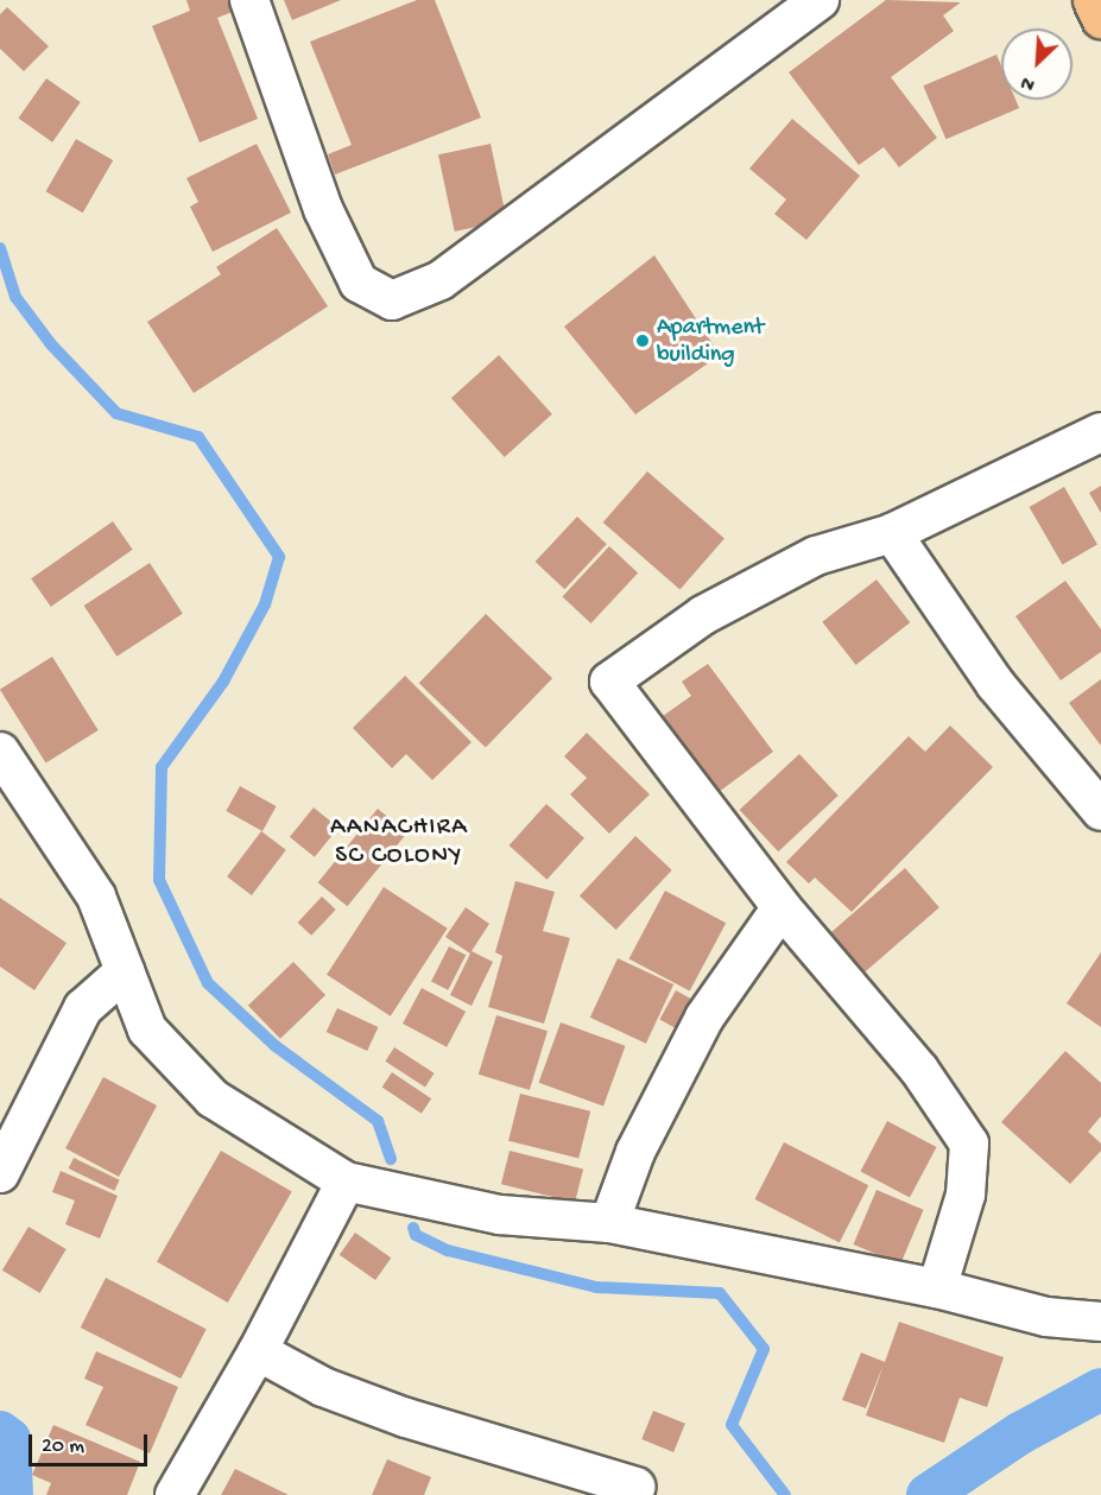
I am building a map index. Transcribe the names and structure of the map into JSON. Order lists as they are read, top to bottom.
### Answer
{
  "districts": ["AANACHIRA SC COLONY"],
  "places": ["Apartment building"],
  "scale_bar": "20 m",
  "north": "bottom left"
}
